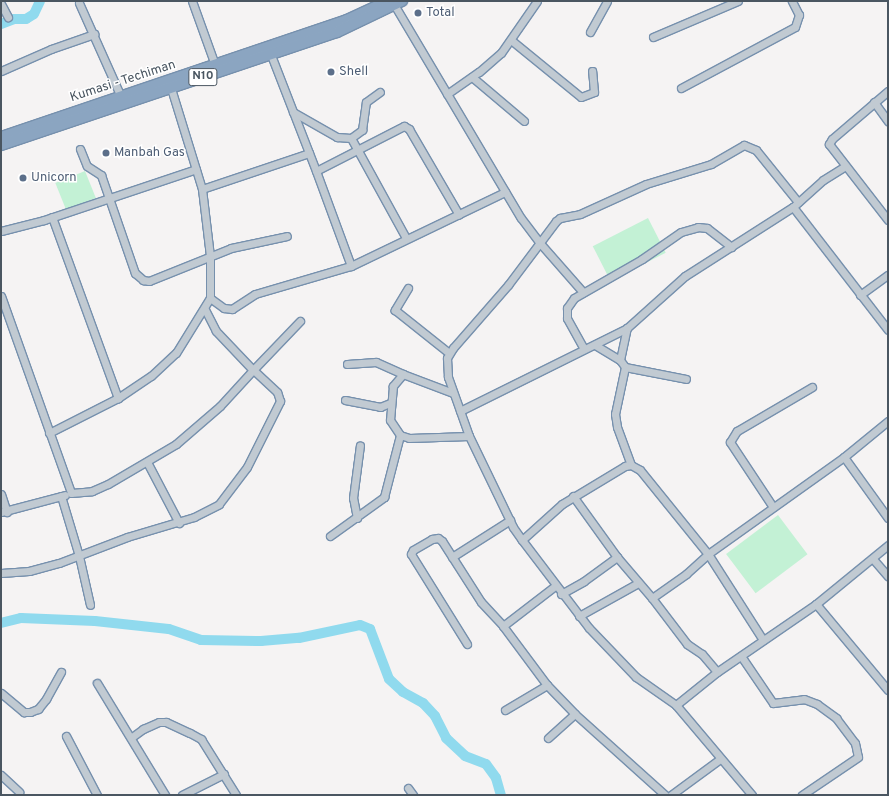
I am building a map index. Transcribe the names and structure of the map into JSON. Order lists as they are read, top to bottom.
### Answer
{
  "streets": {
    "highway": ["N10", "Kumasi - Techiman"]
  },
  "crossings": [
    ["N10", "Kumasi - Techiman"]
  ],
  "places": [
    "Total",
    "Shell",
    "Manbah Gas",
    "Unicorn"
  ]
}
